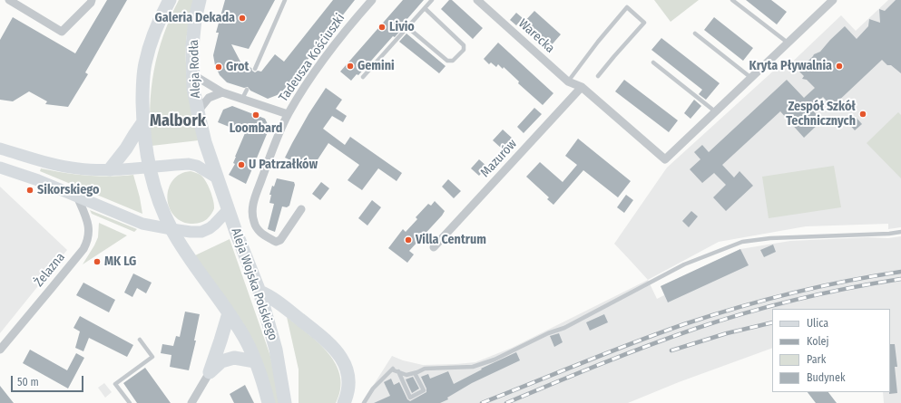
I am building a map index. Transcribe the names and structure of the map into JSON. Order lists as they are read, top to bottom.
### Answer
{
  "streets": {
    "main road": ["Aleja Rodła", "Aleja Wojska Polskiego"],
    "street": [
      "Warecka",
      "Tadeusza Kościuszki",
      "Mazurów",
      "Żelazna"
    ]
  },
  "crossings": [
    ["Warecka", "Mazurów"],
    ["Tadeusza Kościuszki", "Aleja Rodła"],
    ["Aleja Rodła", "Aleja Wojska Polskiego"]
  ],
  "districts": ["Malbork"],
  "places": [
    "Galeria Dekada",
    "Livio",
    "Gemini",
    "Kryta Pływalnia",
    "Grot",
    "Zespół Szkół Technicznych",
    "Loombard",
    "U Patrzałków",
    "Sikorskiego",
    "Villa Centrum",
    "MK LG"
  ],
  "legend": [
    "Ulica",
    "Kolej",
    "Park",
    "Budynek"
  ],
  "scale_bar": "50 m"
}
